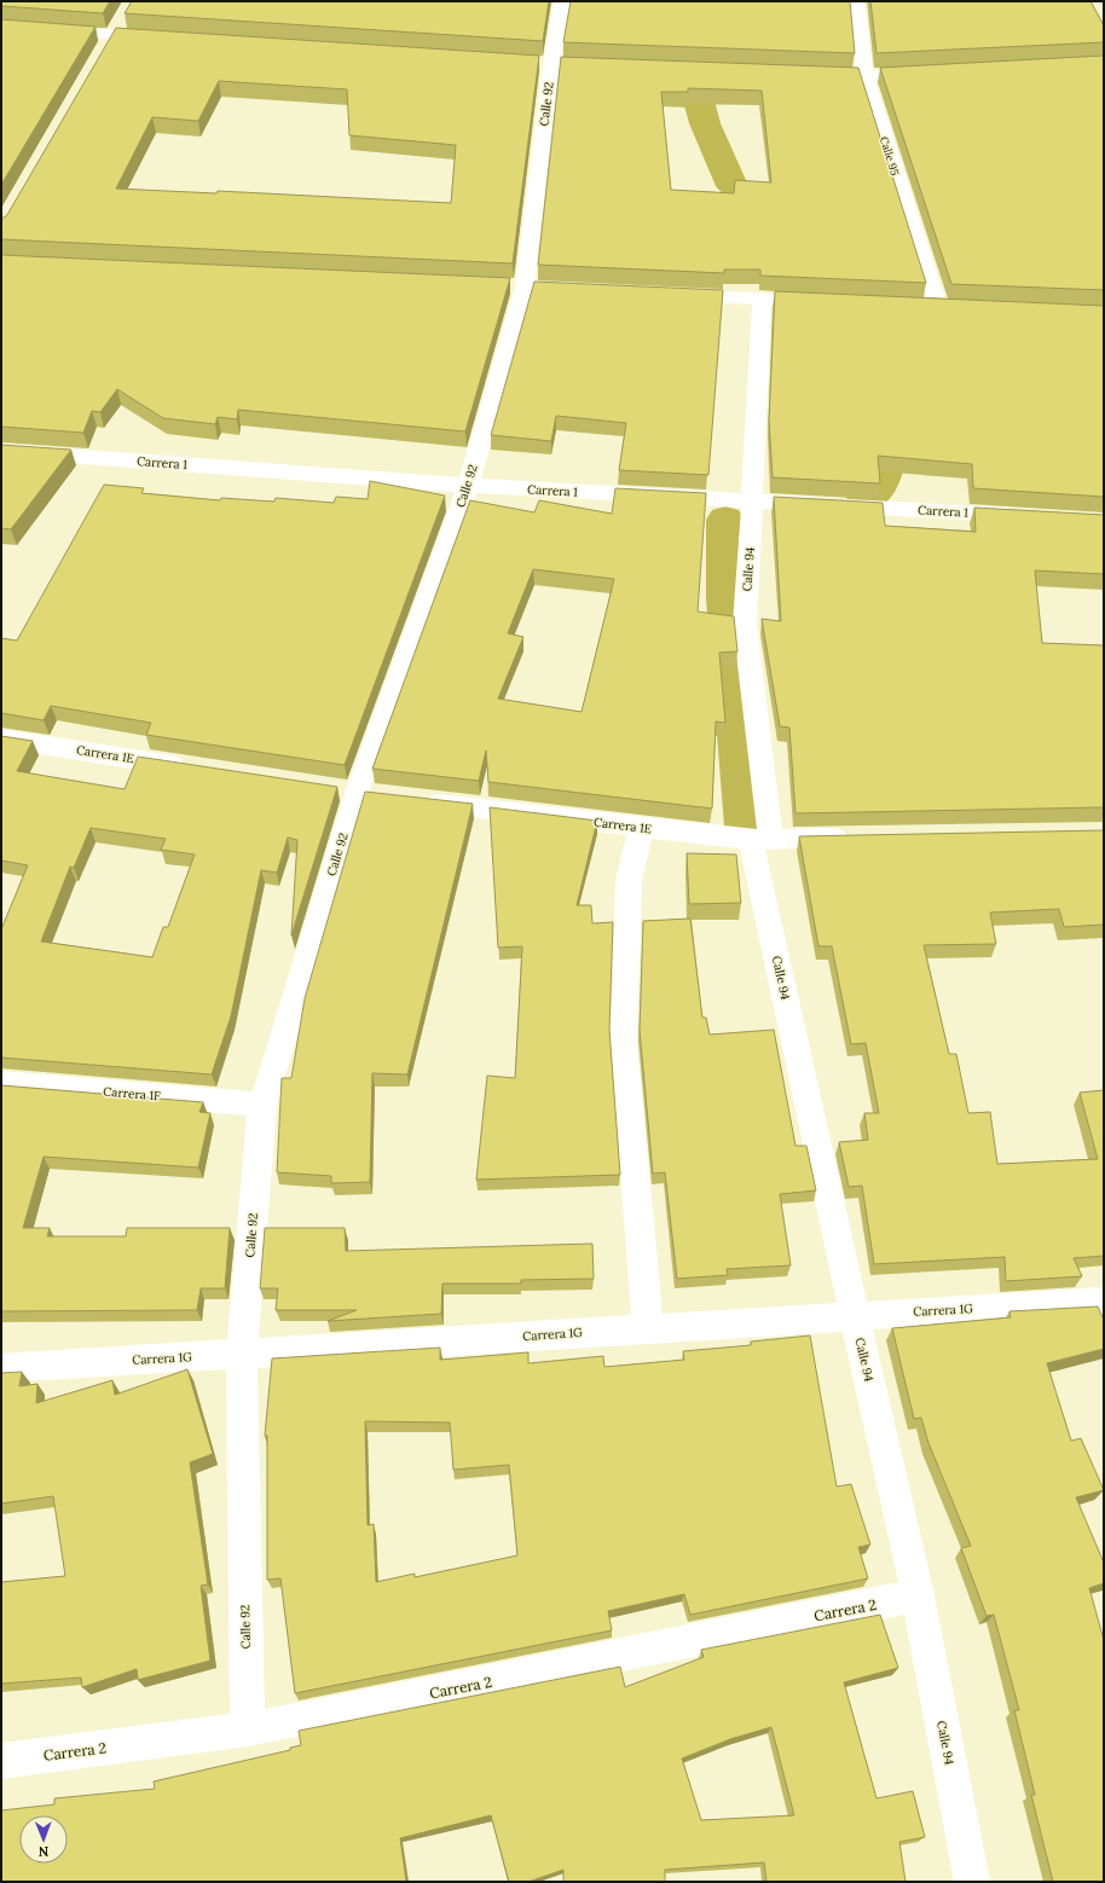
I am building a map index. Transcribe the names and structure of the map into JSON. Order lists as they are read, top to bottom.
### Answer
{
  "streets": {
    "street": [
      "Calle 92",
      "Calle 95",
      "Carrera 1",
      "Calle 94",
      "Carrera 1E",
      "Carrera 1F",
      "Carrera 1G",
      "Carrera 2"
    ]
  },
  "crossings": [
    ["Calle 92", "Carrera 1"],
    ["Calle 92", "Carrera 1F"],
    ["Calle 92", "Carrera 1G"],
    ["Calle 92", "Carrera 2"],
    ["Carrera 1", "Calle 94"],
    ["Calle 94", "Carrera 1E"],
    ["Calle 94", "Carrera 1G"],
    ["Calle 94", "Carrera 2"]
  ],
  "north": "bottom"
}
